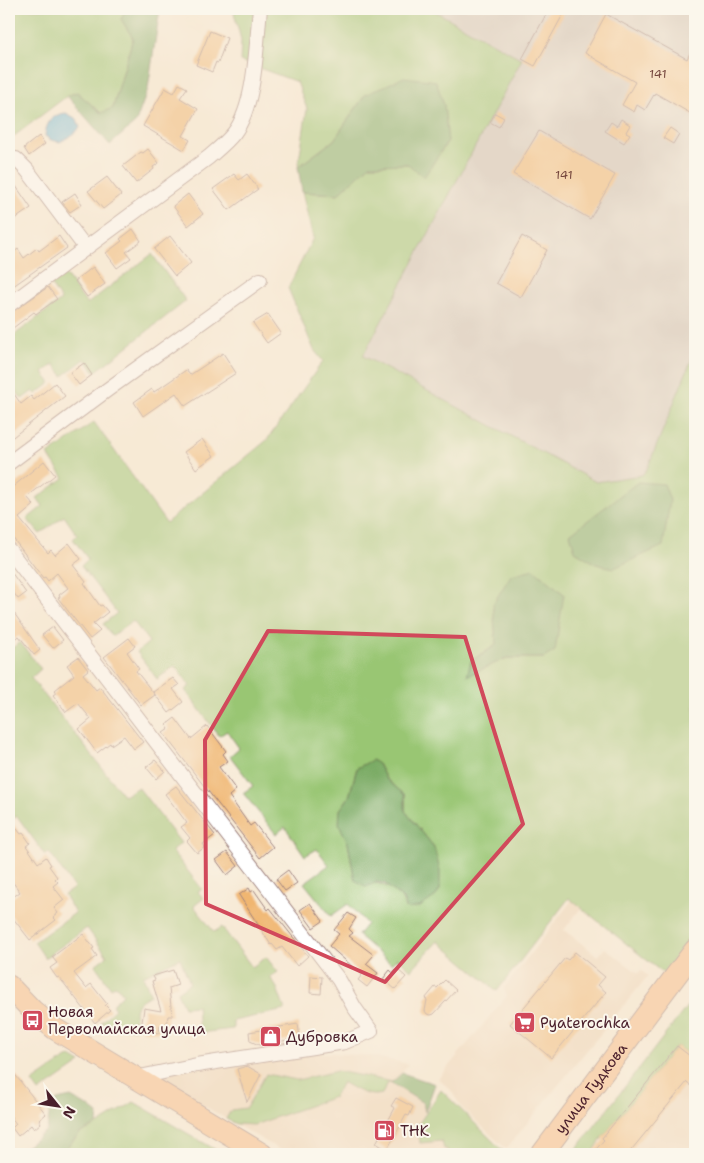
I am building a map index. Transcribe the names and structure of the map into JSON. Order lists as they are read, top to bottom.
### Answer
{
  "streets": {
    "main road": ["улица Гудкова"]
  },
  "places": {
    "bus stop": ["Новая Первомайская улица"],
    "supermarket": ["Pyaterochka"],
    "shop": ["Дубровка"],
    "fuel station": ["ТНК"]
  },
  "house_numbers": ["141", "141"],
  "north": "bottom right"
}
